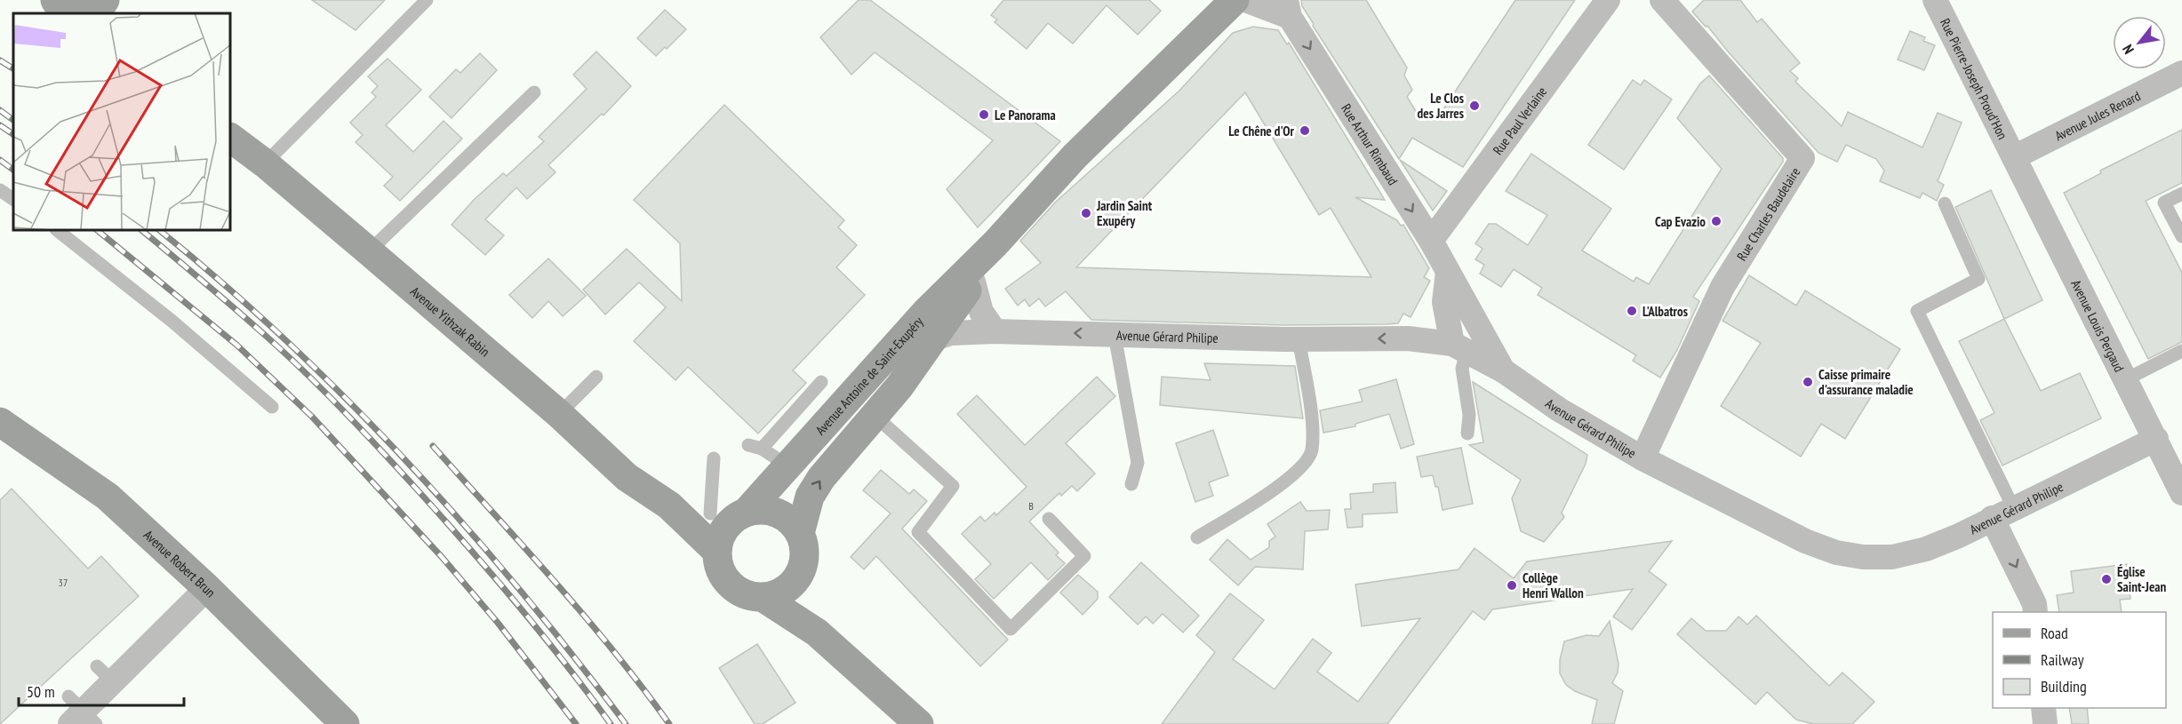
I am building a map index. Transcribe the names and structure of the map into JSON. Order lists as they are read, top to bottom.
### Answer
{
  "streets": {
    "street": [
      "Rue Pierre-Joseph Proud'Hon",
      "Avenue Jules Renard",
      "Rue Paul Verlaine",
      "Rue Arthur Rimbaud",
      "Rue Charles Baudelaire",
      "Avenue Yithzak Rabin",
      "Avenue Louis Pergaud",
      "Avenue Gérard Philipe",
      "Avenue Antoine de Saint-Exupéry",
      "Avenue Robert Brun"
    ]
  },
  "crossings": [
    ["Rue Pierre-Joseph Proud'Hon", "Avenue Jules Renard"],
    ["Rue Pierre-Joseph Proud'Hon", "Avenue Louis Pergaud"],
    ["Avenue Jules Renard", "Avenue Louis Pergaud"],
    ["Rue Paul Verlaine", "Rue Arthur Rimbaud"],
    ["Rue Arthur Rimbaud", "Avenue Gérard Philipe"],
    ["Rue Charles Baudelaire", "Avenue Gérard Philipe"],
    ["Avenue Yithzak Rabin", "Avenue Antoine de Saint-Exupéry"],
    ["Avenue Louis Pergaud", "Avenue Gérard Philipe"],
    ["Avenue Gérard Philipe", "Avenue Antoine de Saint-Exupéry"]
  ],
  "one_way": ["Rue Arthur Rimbaud"],
  "places": [
    "Le Clos des Jarres",
    "Le Panorama",
    "Le Chêne d'Or",
    "Jardin Saint Exupéry",
    "Cap Evazio",
    "L'Albatros",
    "Caisse primaire d'assurance maladie",
    "Église Saint-Jean",
    "Collège Henri Wallon"
  ],
  "house_numbers": ["B", "37"],
  "legend": ["Road", "Railway", "Building"],
  "scale_bar": "50 m",
  "north": "bottom left"
}
